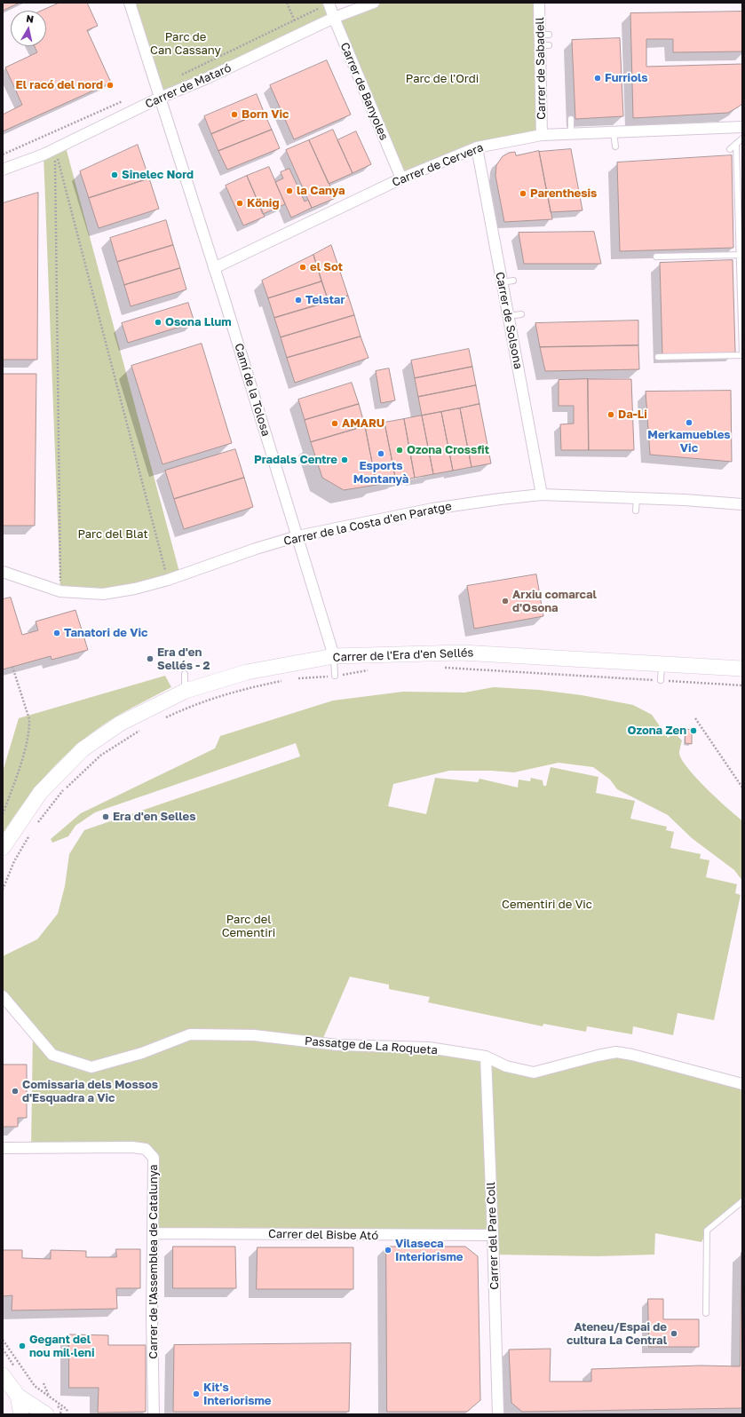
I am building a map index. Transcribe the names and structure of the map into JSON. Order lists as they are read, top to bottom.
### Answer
{
  "streets": {
    "street": [
      "Carrer de Sabadell",
      "Carrer de Mataró",
      "Carrer de Banyoles",
      "Carrer de Cervera",
      "Carrer de Solsona",
      "Camí de la Tolosa",
      "Carrer de la Costa d'en Paratge",
      "Carrer de l'Era d'en Sellés",
      "Passatge de La Roqueta",
      "Carrer del Bisbe Ató",
      "Carrer del Pare Coll",
      "Carrer de l'Assemblea de Catalunya"
    ]
  },
  "crossings": [
    ["Carrer de Sabadell", "Carrer de Cervera"],
    ["Carrer de Mataró", "Carrer de Banyoles"],
    ["Carrer de Mataró", "Camí de la Tolosa"],
    ["Carrer de Banyoles", "Carrer de Cervera"],
    ["Carrer de Cervera", "Carrer de Solsona"],
    ["Carrer de Cervera", "Camí de la Tolosa"],
    ["Carrer de Solsona", "Carrer de la Costa d'en Paratge"],
    ["Camí de la Tolosa", "Carrer de la Costa d'en Paratge"],
    ["Camí de la Tolosa", "Carrer de l'Era d'en Sellés"],
    ["Passatge de La Roqueta", "Carrer del Pare Coll"],
    ["Carrer del Bisbe Ató", "Carrer del Pare Coll"],
    ["Carrer del Bisbe Ató", "Carrer de l'Assemblea de Catalunya"]
  ],
  "parks": [
    "Parc de Can Cassany",
    "Parc de l'Ordi",
    "Parc del Blat",
    "Cementiri de Vic",
    "Parc del Cementiri"
  ],
  "places": [
    "Furriols",
    "El racó del nord",
    "Born Vic",
    "Sinelec Nord",
    "la Canya",
    "Parenthesis",
    "König",
    "el Sot",
    "Telstar",
    "Osona Llum",
    "Da-Li",
    "Merkamuebles Vic",
    "AMARU",
    "Ozona Crossfit",
    "Esports Montanyà",
    "Pradals Centre",
    "Arxiu comarcal d'Osona",
    "Tanatori de Vic",
    "Era d'en Sellés - 2",
    "Ozona Zen",
    "Era d'en Selles",
    "Comissaria dels Mossos d'Esquadra a Vic",
    "Vilaseca Interiorisme",
    "Ateneu/Espai de cultura La Central",
    "Gegant del nou mil·leni",
    "Kit's Interiorisme"
  ],
  "north": "top"
}
